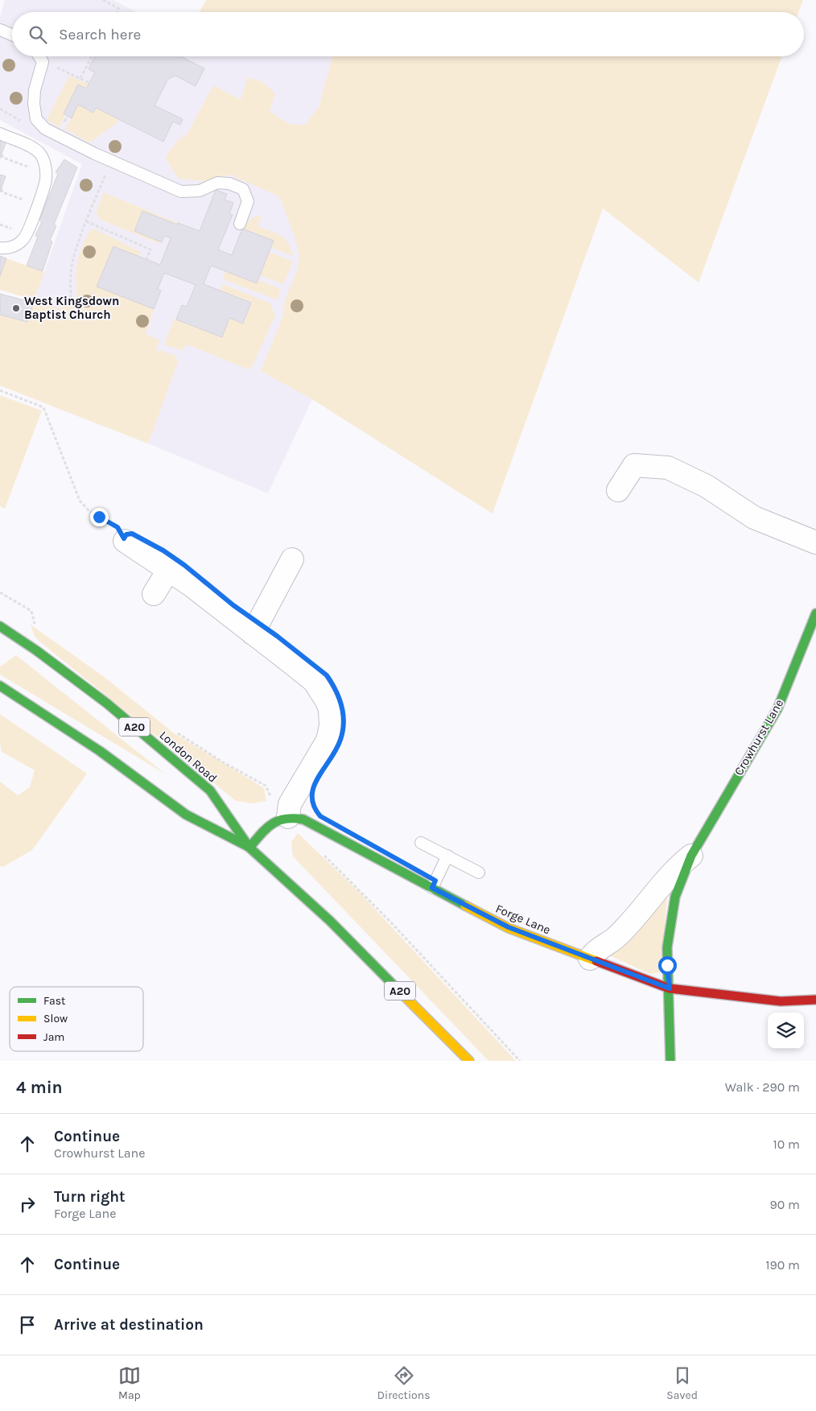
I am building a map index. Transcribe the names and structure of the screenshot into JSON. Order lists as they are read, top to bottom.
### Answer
{
  "streets": {
    "street": [
      "A20",
      "Crowhurst Lane",
      "London Road",
      "Forge Lane"
    ]
  },
  "crossings": [
    ["Crowhurst Lane", "Forge Lane"]
  ],
  "places": ["West Kingsdown Baptist Church"],
  "legend": ["Fast", "Slow", "Jam"],
  "page": {
    "search": "Search here",
    "heading": ["4 min", "Walk · 290 m"],
    "list": [
      ["Continue", "Crowhurst Lane", "10 m"],
      ["Turn right", "Forge Lane", "90 m"],
      ["Continue", "190 m"],
      "Arrive at destination"
    ],
    "nav": ["Map", "Directions", "Saved"]
  }
}
